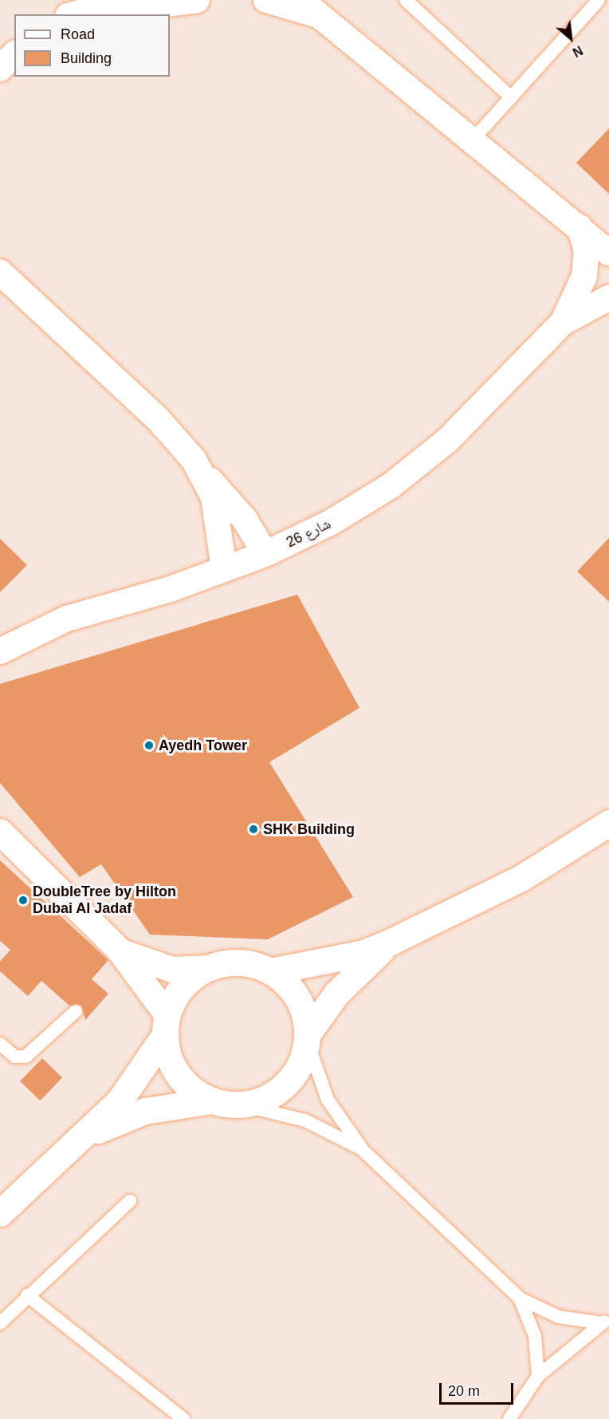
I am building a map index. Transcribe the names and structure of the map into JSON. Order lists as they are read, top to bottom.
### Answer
{
  "streets": {
    "street": ["شارع 26"]
  },
  "places": ["Ayedh Tower", "SHK Building", "DoubleTree by Hilton Dubai Al Jadaf"],
  "legend": ["Road", "Building"],
  "scale_bar": "20 m",
  "north": "bottom right"
}
